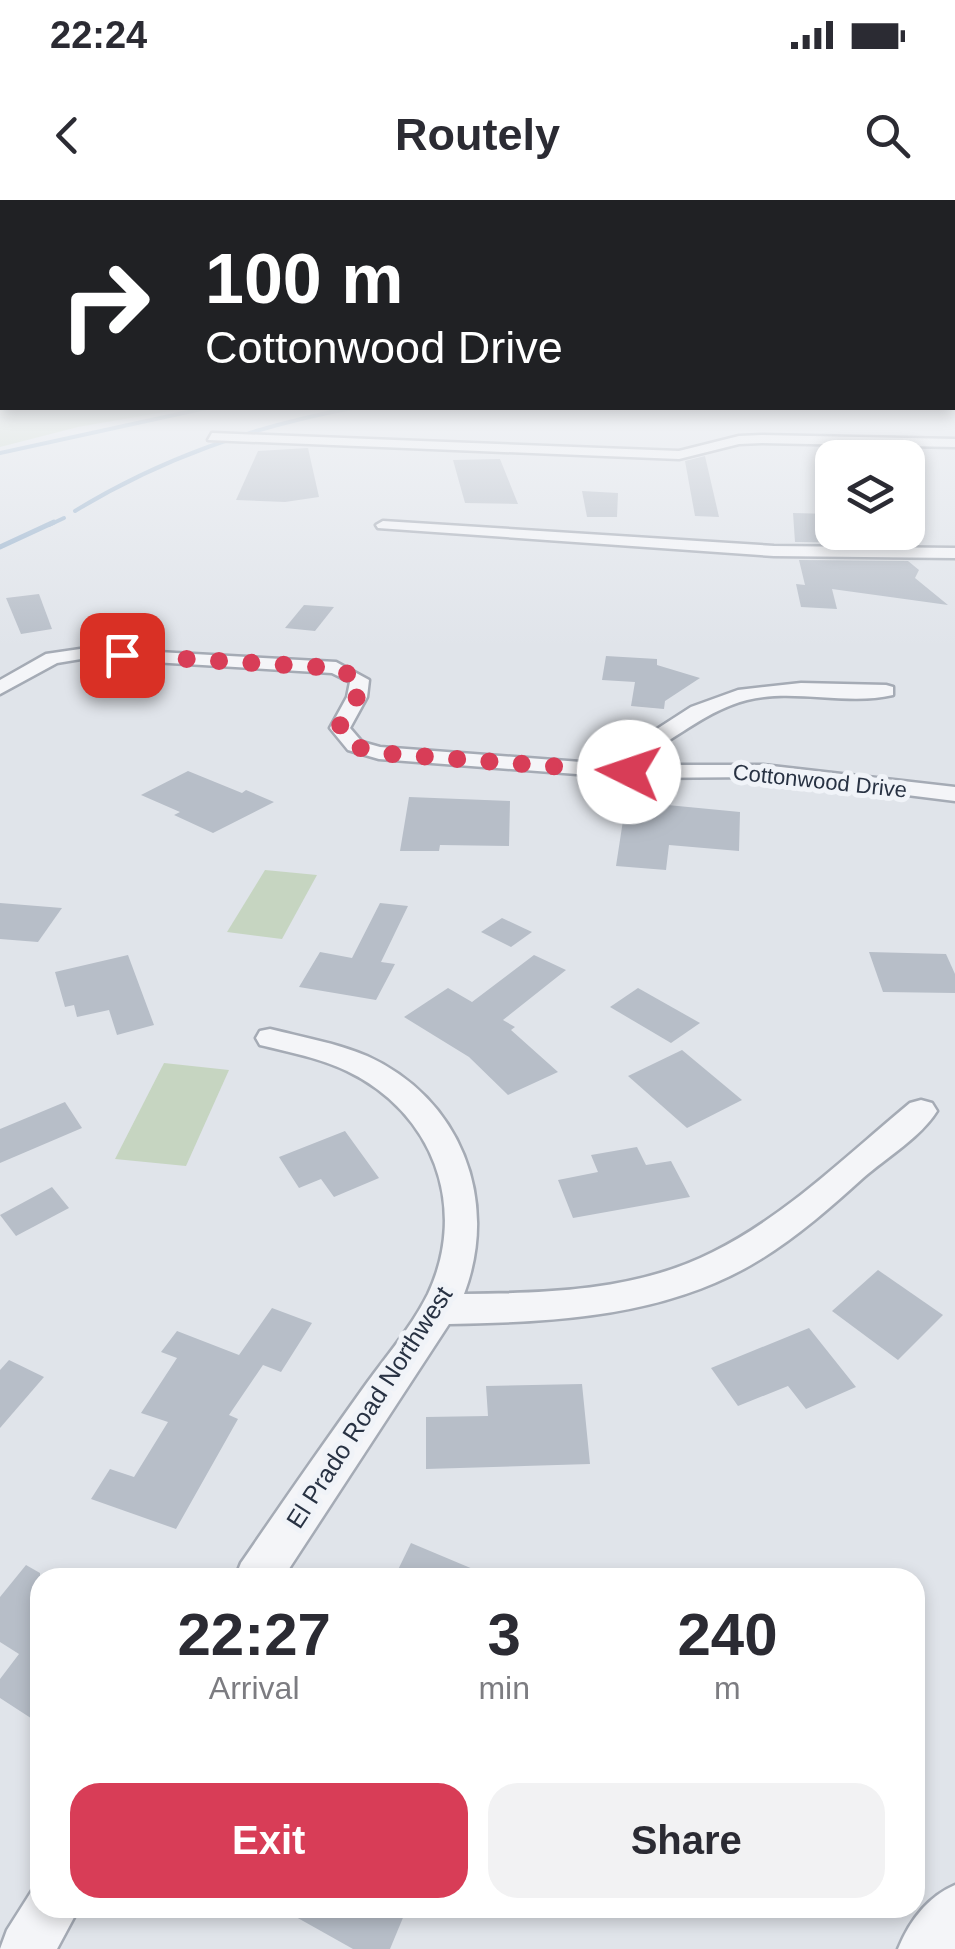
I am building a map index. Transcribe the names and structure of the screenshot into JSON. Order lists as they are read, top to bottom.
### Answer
{
  "streets": {
    "street": ["Cottonwood Drive", "El Prado Road Northwest"]
  },
  "page": {
    "status": "22:24",
    "header": "Routely",
    "turn": ["100 m", "Cottonwood Drive"],
    "eta": [
      "22:27",
      "Arrival",
      "3",
      "min",
      "240",
      "m"
    ],
    "buttons": ["Exit", "Share"]
  }
}
